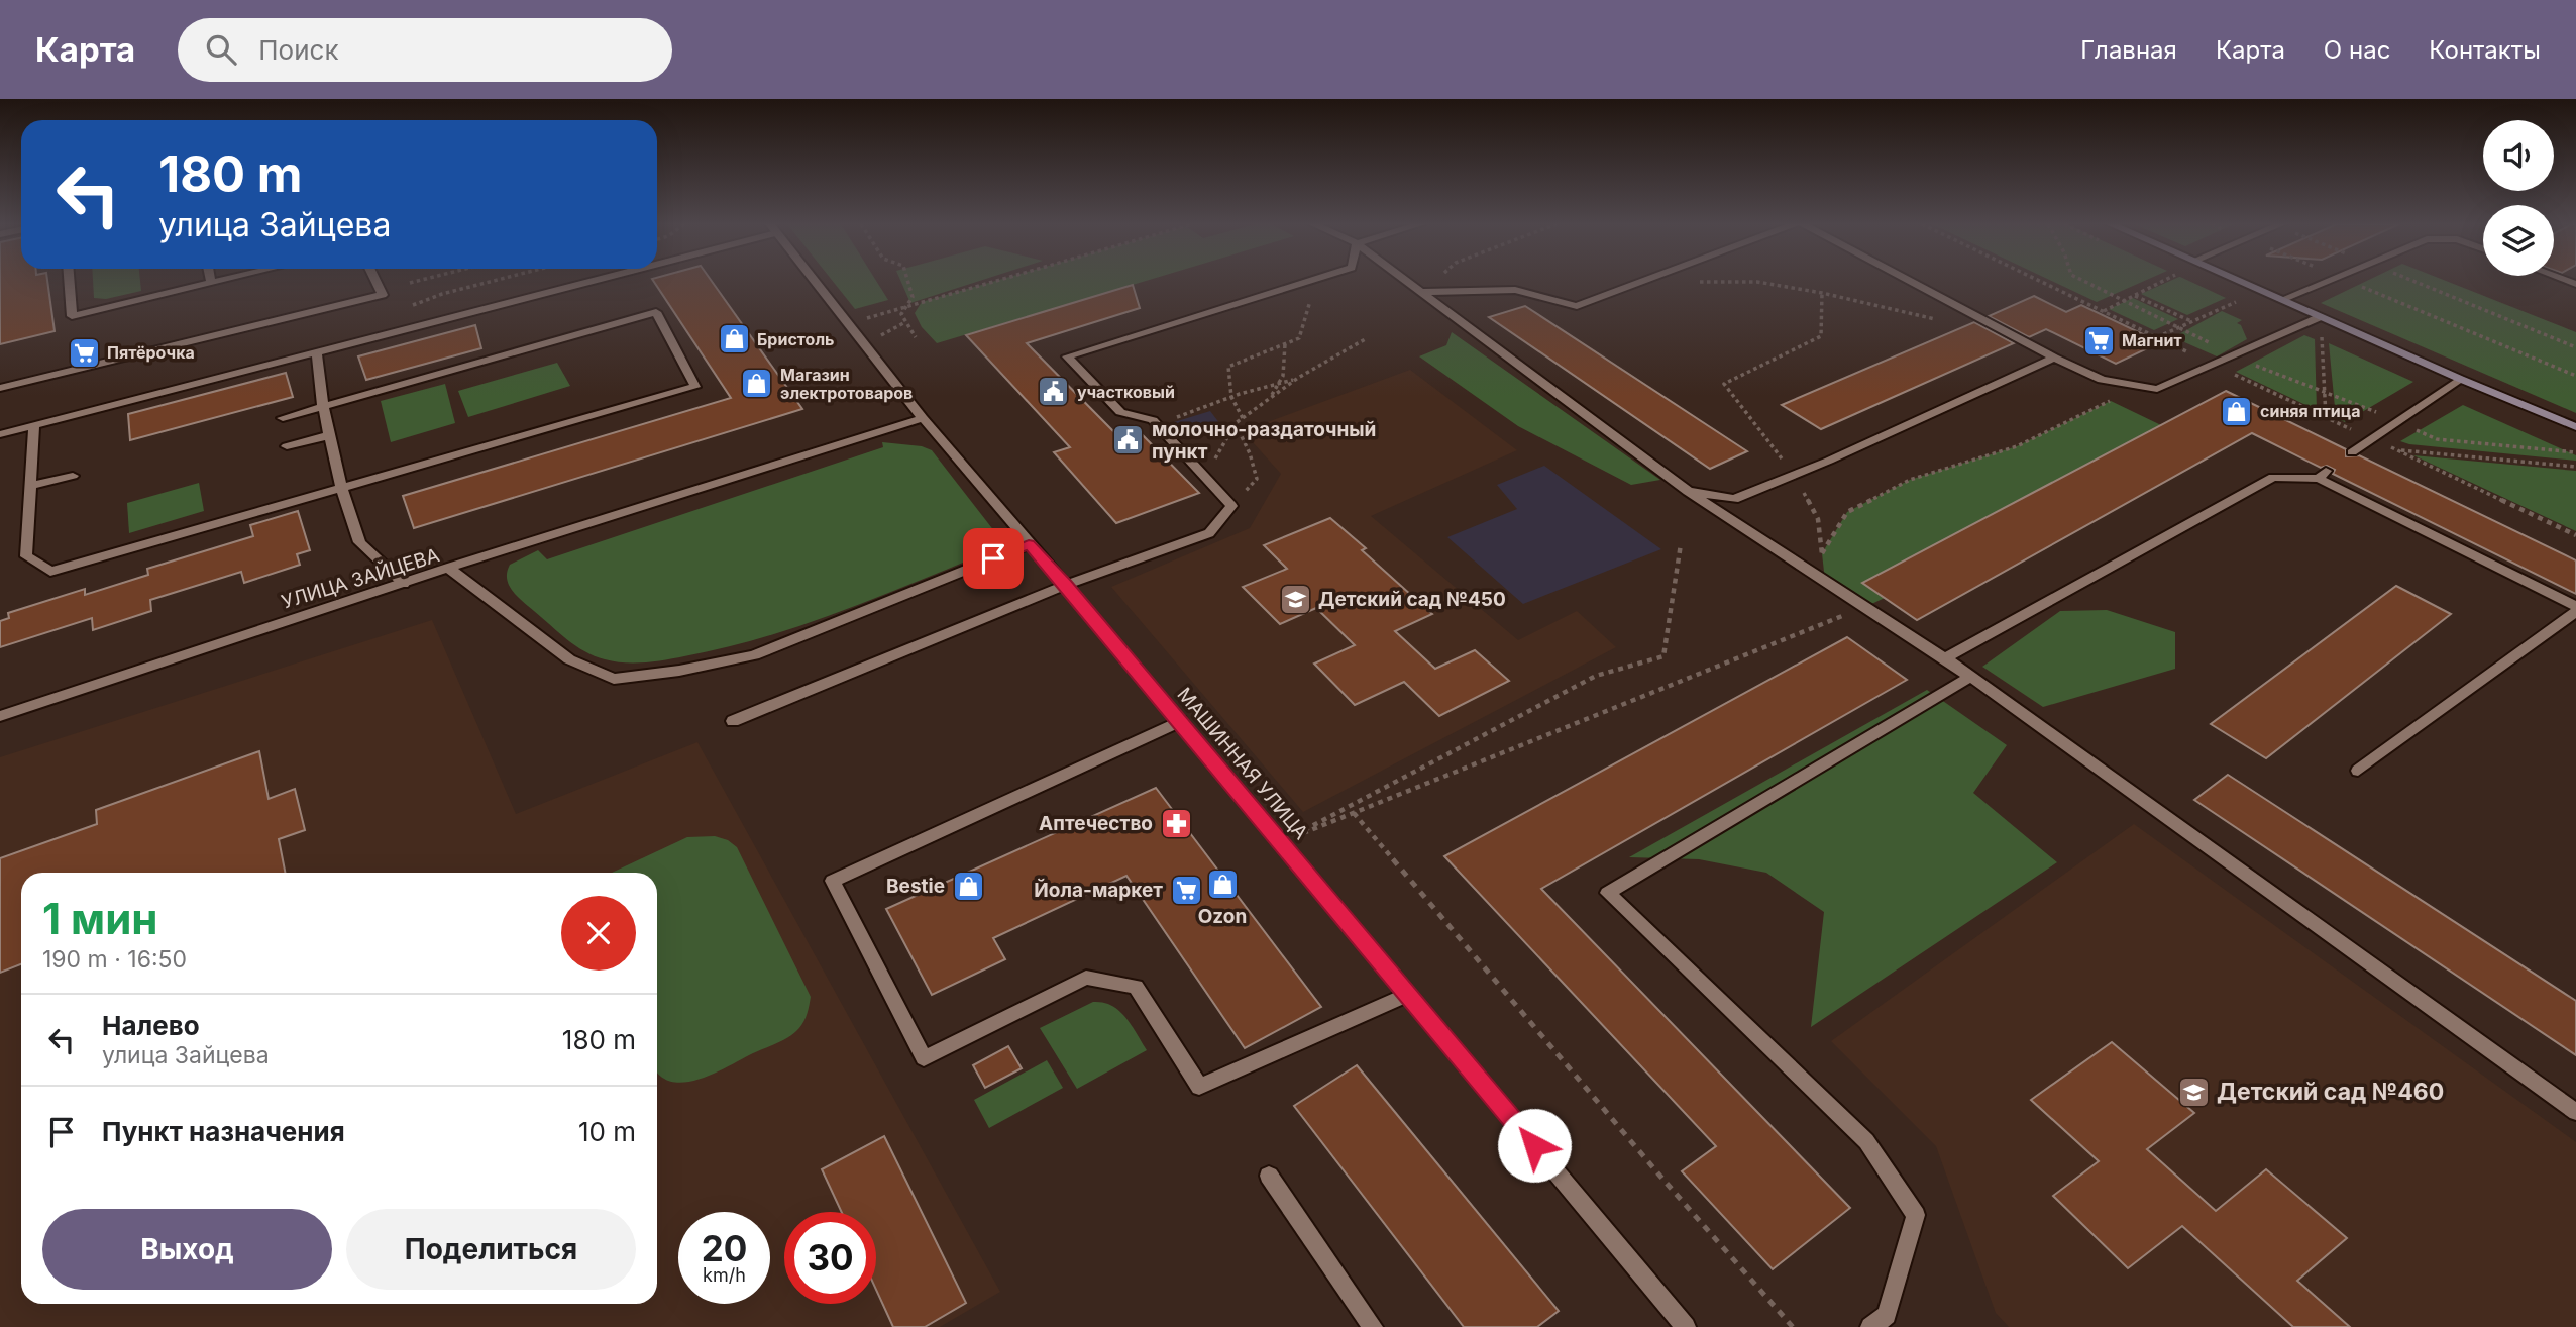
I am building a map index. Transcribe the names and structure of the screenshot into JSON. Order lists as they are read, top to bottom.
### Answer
{
  "streets": {
    "street": ["УЛИЦА ЗАЙЦЕВА", "МАШИННАЯ УЛИЦА"]
  },
  "crossings": [
    ["УЛИЦА ЗАЙЦЕВА", "МАШИННАЯ УЛИЦА"]
  ],
  "places": {
    "shop": [
      "Бристоль",
      "Магазин электротоваров",
      "синяя птица",
      "Ozon",
      "Bestie"
    ],
    "supermarket": ["Магнит", "Пятёрочка", "Йола-маркет"],
    "public building": ["участковый", "молочно-раздаточный пункт"],
    "school or university": ["Детский сад №450", "Детский сад №460"],
    "pharmacy": ["Аптечество"]
  },
  "page": {
    "header": "Карта",
    "search": "Поиск",
    "nav": [
      "Главная",
      "Карта",
      "О нас",
      "Контакты"
    ],
    "turn": ["180 m", "улица Зайцева"],
    "heading": ["1 мин", "190 m · 16:50"],
    "list": [
      {
        "name": "Налево",
        "note": "улица Зайцева",
        "value": "180 m"
      },
      {
        "name": "Пункт назначения",
        "value": "10 m"
      }
    ],
    "buttons": ["Выход", "Поделиться"],
    "speed": "20 km/h",
    "limit": "30"
  }
}
